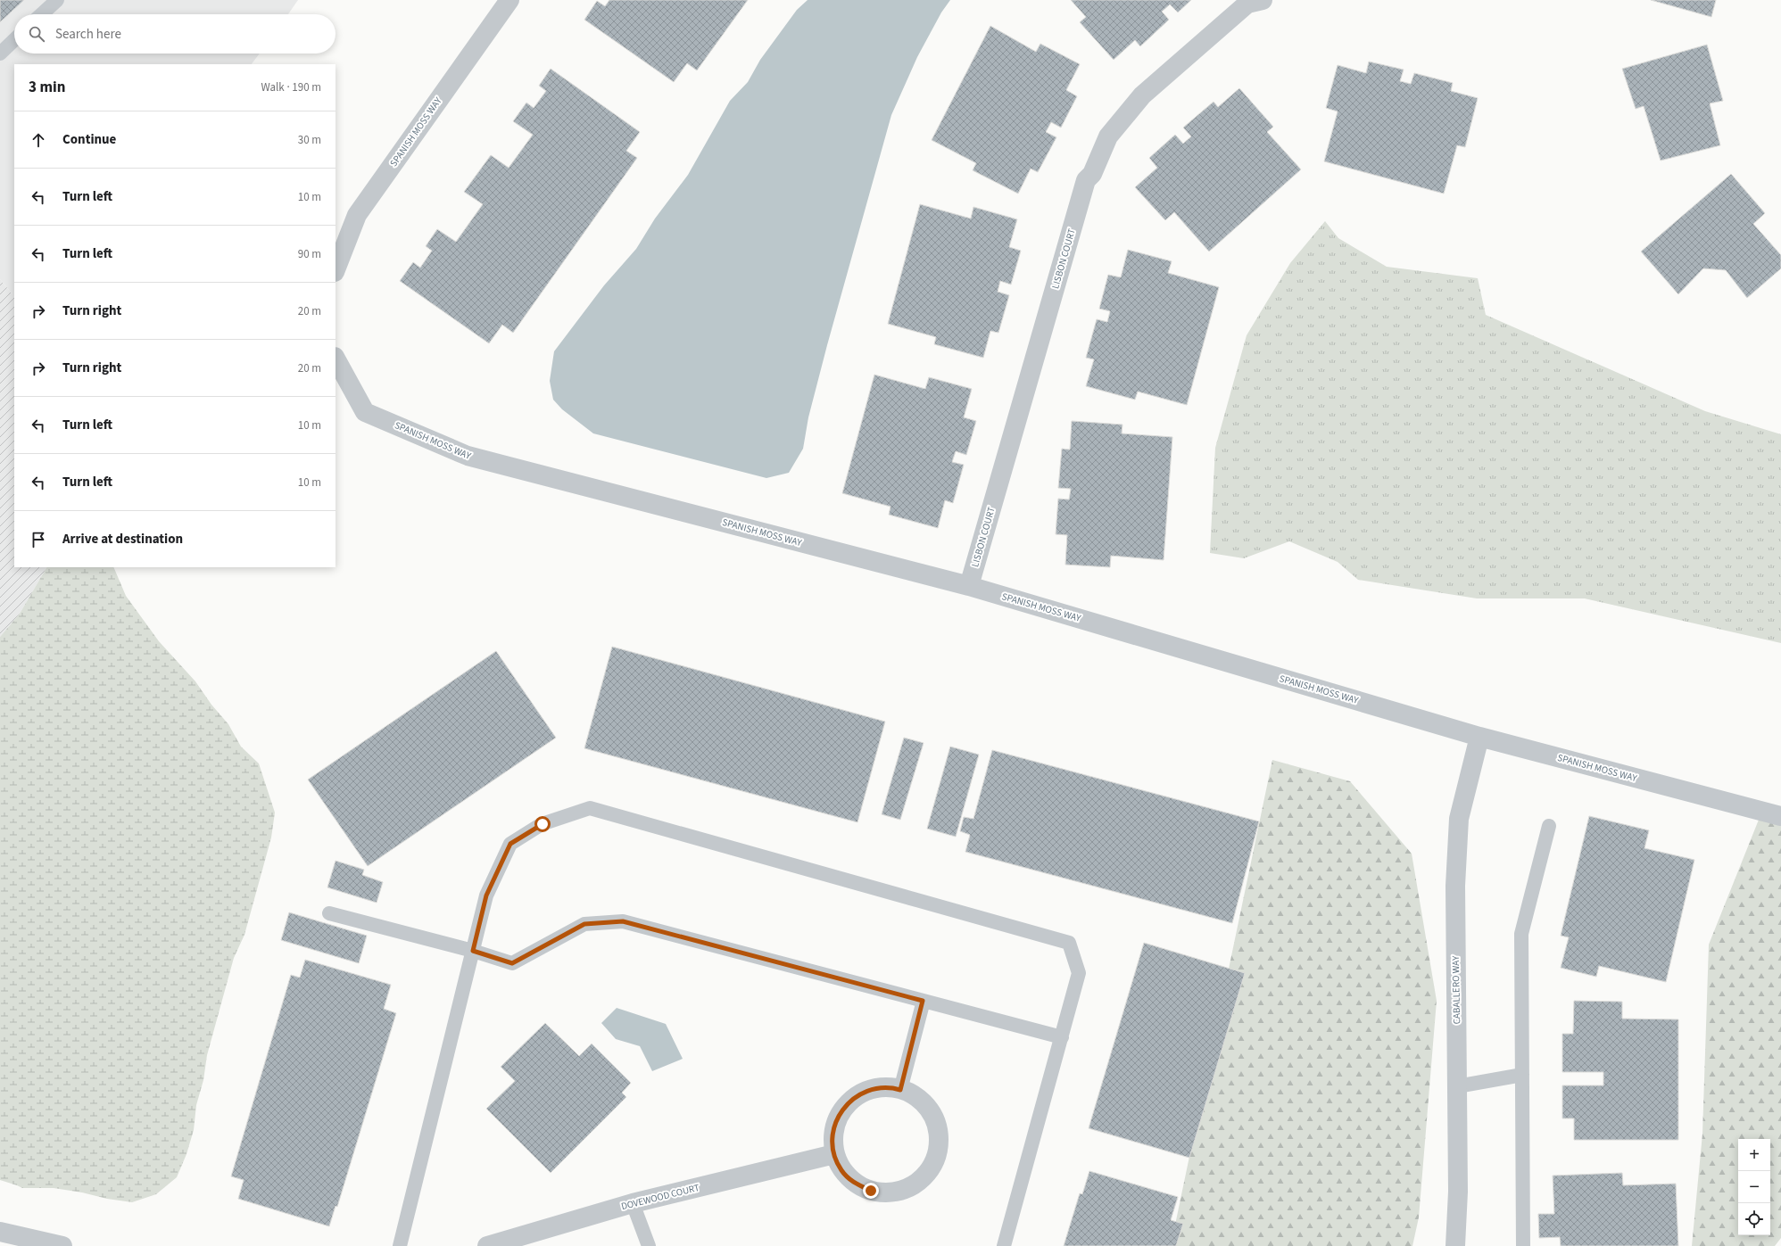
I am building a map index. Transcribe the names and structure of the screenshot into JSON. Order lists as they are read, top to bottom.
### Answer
{
  "streets": {
    "street": [
      "SPANISH MOSS WAY",
      "LISBON COURT",
      "CABALLERO WAY",
      "DOVEWOOD COURT"
    ]
  },
  "crossings": [
    ["SPANISH MOSS WAY", "LISBON COURT"],
    ["SPANISH MOSS WAY", "CABALLERO WAY"]
  ],
  "page": {
    "search": "Search here",
    "heading": ["3 min", "Walk · 190 m"],
    "list": [
      ["Continue", "30 m"],
      ["Turn left", "10 m"],
      ["Turn left", "90 m"],
      ["Turn right", "20 m"],
      ["Turn right", "20 m"],
      ["Turn left", "10 m"],
      ["Turn left", "10 m"],
      "Arrive at destination"
    ],
    "map_buttons": ["+", "−"]
  }
}
